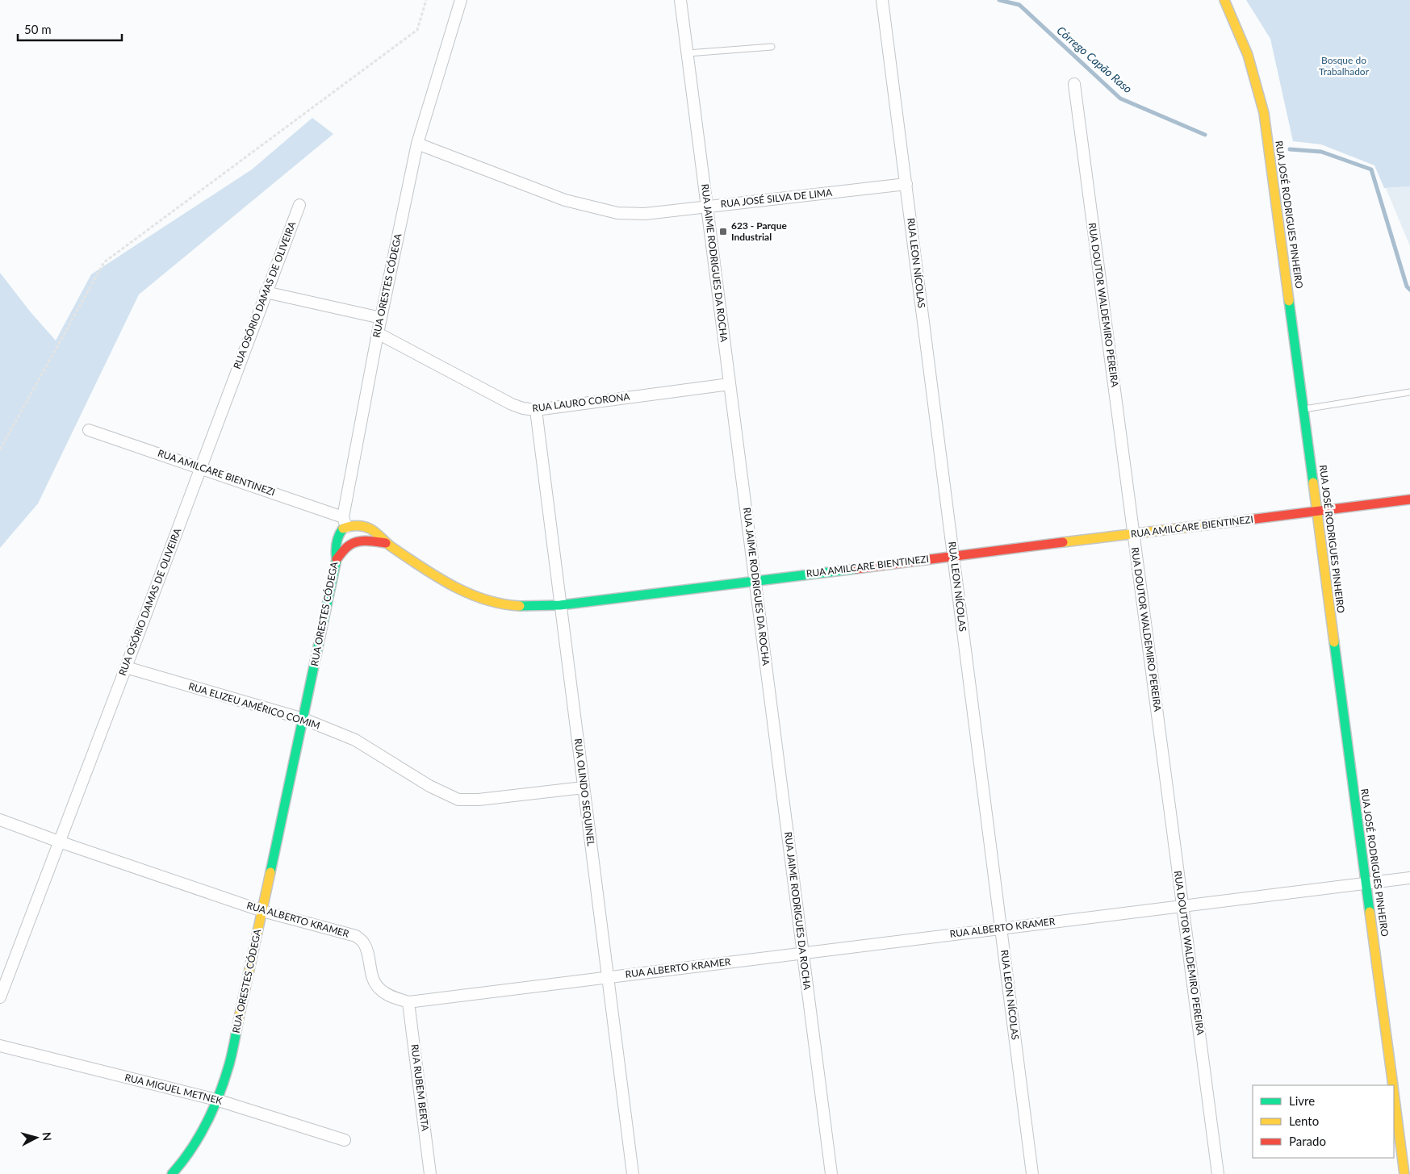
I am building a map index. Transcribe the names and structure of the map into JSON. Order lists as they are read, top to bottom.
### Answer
{
  "streets": {
    "main road": ["RUA JOSÉ RODRIGUES PINHEIRO", "RUA ORESTES CÓDEGA", "RUA AMILCARE BIENTINEZI"],
    "street": [
      "RUA JOSÉ SILVA DE LIMA",
      "RUA JAIME RODRIGUES DA ROCHA",
      "RUA LEON NÍCOLAS",
      "RUA OSÓRIO DAMAS DE OLIVEIRA",
      "RUA DOUTOR WALDEMIRO PEREIRA",
      "RUA LAURO CORONA",
      "RUA ELIZEU AMÉRICO COMIM",
      "RUA OLINDO SEQUINEL",
      "RUA ALBERTO KRAMER",
      "RUA RUBEM BERTA",
      "RUA MIGUEL METNEK"
    ]
  },
  "crossings": [
    ["RUA JOSÉ SILVA DE LIMA", "RUA JAIME RODRIGUES DA ROCHA"],
    ["RUA JOSÉ SILVA DE LIMA", "RUA LEON NÍCOLAS"],
    ["RUA JOSÉ SILVA DE LIMA", "RUA ORESTES CÓDEGA"],
    ["RUA JOSÉ RODRIGUES PINHEIRO", "RUA AMILCARE BIENTINEZI"],
    ["RUA JOSÉ RODRIGUES PINHEIRO", "RUA ALBERTO KRAMER"],
    ["RUA JAIME RODRIGUES DA ROCHA", "RUA LAURO CORONA"],
    ["RUA JAIME RODRIGUES DA ROCHA", "RUA AMILCARE BIENTINEZI"],
    ["RUA JAIME RODRIGUES DA ROCHA", "RUA ALBERTO KRAMER"],
    ["RUA LEON NÍCOLAS", "RUA AMILCARE BIENTINEZI"],
    ["RUA LEON NÍCOLAS", "RUA ALBERTO KRAMER"],
    ["RUA ORESTES CÓDEGA", "RUA LAURO CORONA"],
    ["RUA ORESTES CÓDEGA", "RUA AMILCARE BIENTINEZI"],
    ["RUA ORESTES CÓDEGA", "RUA ELIZEU AMÉRICO COMIM"],
    ["RUA ORESTES CÓDEGA", "RUA ALBERTO KRAMER"],
    ["RUA ORESTES CÓDEGA", "RUA MIGUEL METNEK"],
    ["RUA OSÓRIO DAMAS DE OLIVEIRA", "RUA AMILCARE BIENTINEZI"],
    ["RUA OSÓRIO DAMAS DE OLIVEIRA", "RUA ELIZEU AMÉRICO COMIM"],
    ["RUA OSÓRIO DAMAS DE OLIVEIRA", "RUA ALBERTO KRAMER"],
    ["RUA DOUTOR WALDEMIRO PEREIRA", "RUA AMILCARE BIENTINEZI"],
    ["RUA DOUTOR WALDEMIRO PEREIRA", "RUA ALBERTO KRAMER"],
    ["RUA LAURO CORONA", "RUA OLINDO SEQUINEL"],
    ["RUA AMILCARE BIENTINEZI", "RUA OLINDO SEQUINEL"],
    ["RUA ELIZEU AMÉRICO COMIM", "RUA OLINDO SEQUINEL"],
    ["RUA OLINDO SEQUINEL", "RUA ALBERTO KRAMER"],
    ["RUA ALBERTO KRAMER", "RUA RUBEM BERTA"]
  ],
  "water": ["Córrego Capão Raso"],
  "parks": ["Bosque do Trabalhador"],
  "places": {
    "transit": ["623 - Parque Industrial"]
  },
  "legend": ["Livre", "Lento", "Parado"],
  "scale_bar": "50 m",
  "north": "right"
}
